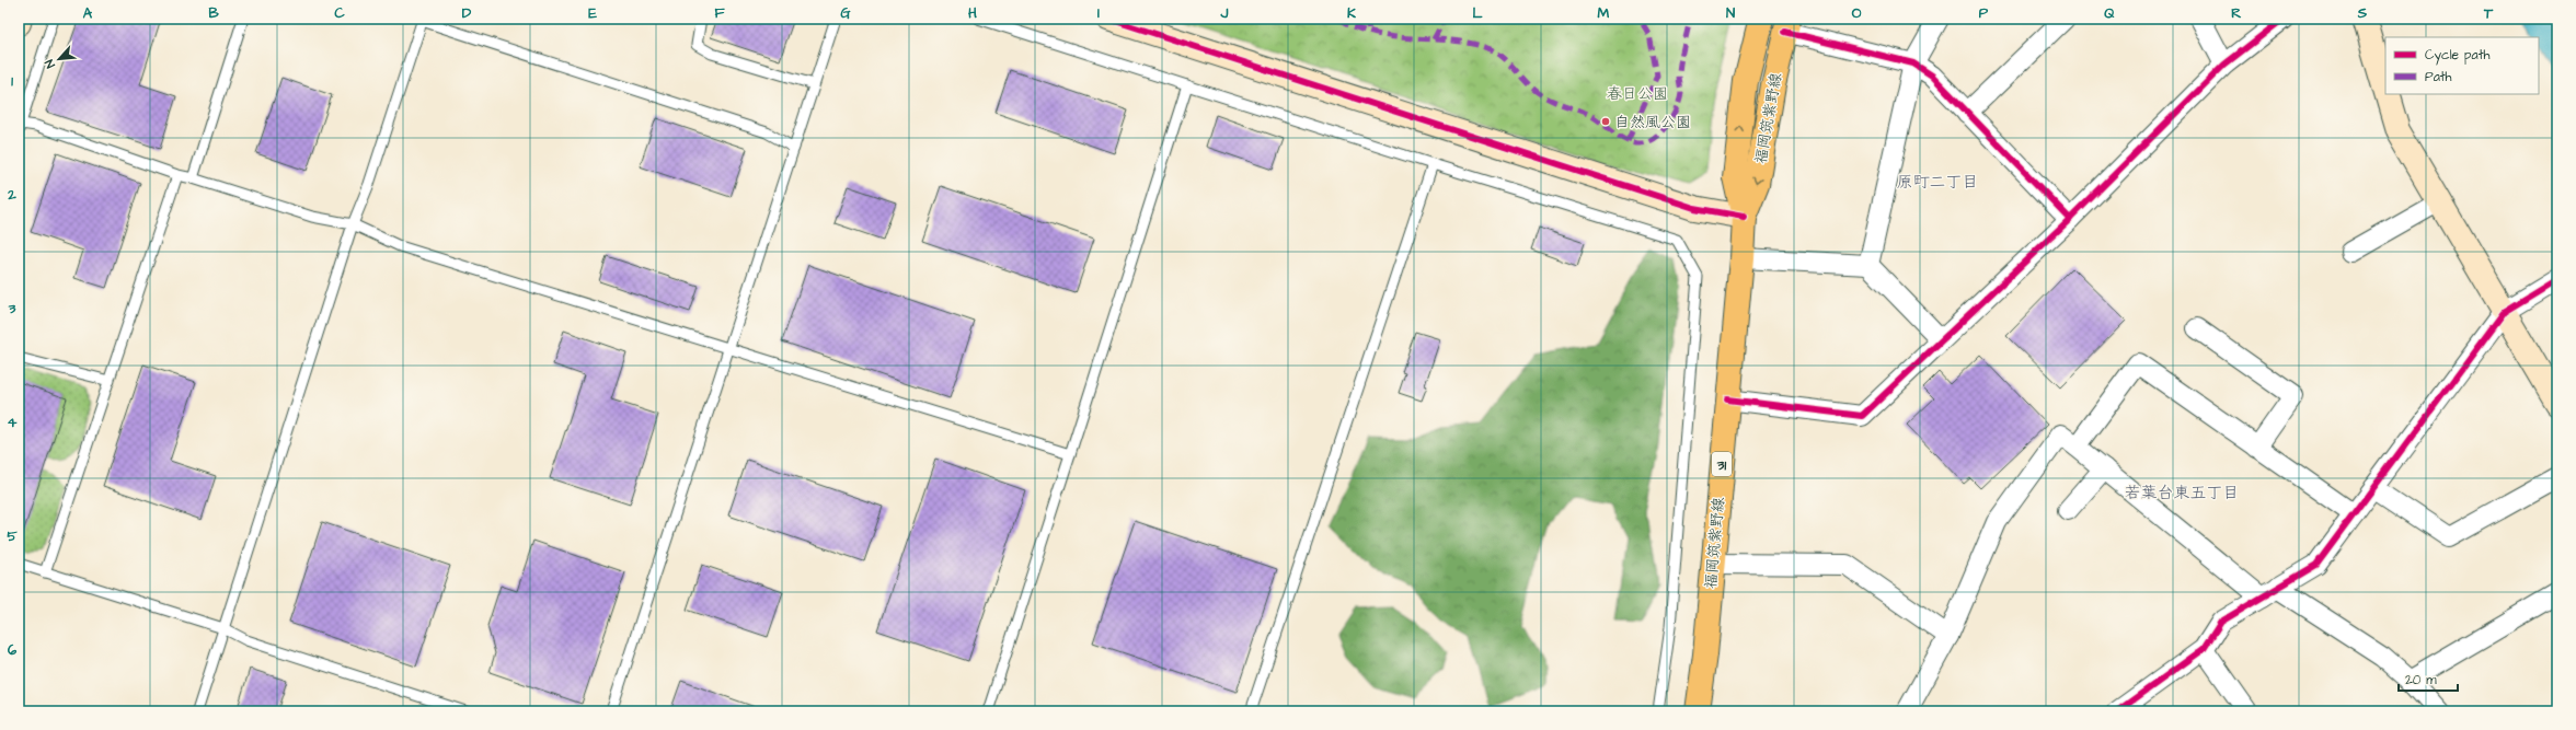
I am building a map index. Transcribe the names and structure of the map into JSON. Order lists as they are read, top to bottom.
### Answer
{
  "streets": {
    "main road": ["福岡筑紫野線", "31"]
  },
  "districts": ["原町二丁目", "若葉台東五丁目"],
  "parks": ["春日公園"],
  "places": ["自然風公園"],
  "legend": ["Cycle path", "Path"],
  "scale_bar": "20 m",
  "north": "bottom left",
  "grid": {
    "columns": [
      "A",
      "B",
      "C",
      "D",
      "E",
      "F",
      "G",
      "H",
      "I",
      "J",
      "K",
      "L",
      "M",
      "N",
      "O",
      "P",
      "Q",
      "R",
      "S",
      "T"
    ],
    "rows": [
      "1",
      "2",
      "3",
      "4",
      "5",
      "6"
    ]
  }
}
